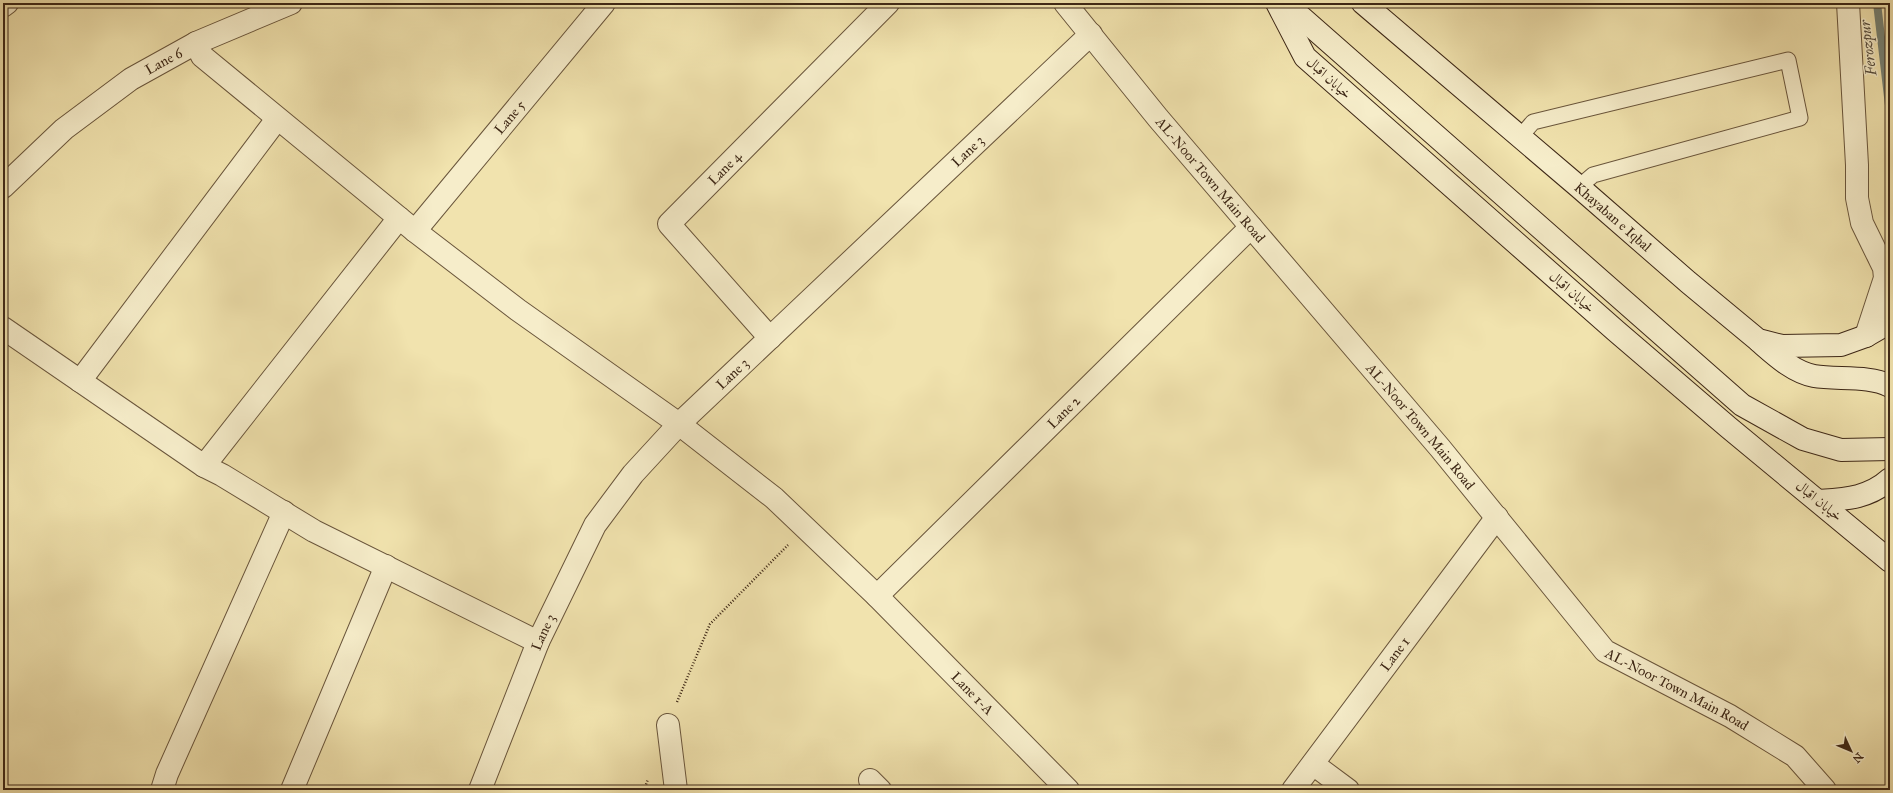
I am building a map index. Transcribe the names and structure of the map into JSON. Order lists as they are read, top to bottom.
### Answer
{
  "streets": {
    "street": [
      "Lane 6",
      "خیابان اقبال",
      "Lane 5",
      "Lane 3",
      "Lane 4",
      "AL-Noor Town Main Road",
      "Khayaban e Iqbal",
      "Lane 2",
      "Lane 1",
      "Lane 1-A"
    ]
  },
  "crossings": [
    ["Lane 6", "Lane 1-A"],
    ["Lane 5", "Lane 1-A"],
    ["Lane 3", "Lane 4"],
    ["Lane 3", "AL-Noor Town Main Road"],
    ["Lane 3", "Lane 1-A"],
    ["AL-Noor Town Main Road", "Lane 2"],
    ["AL-Noor Town Main Road", "Lane 1"],
    ["Lane 2", "Lane 1-A"]
  ],
  "water": ["Ferozpur"],
  "north": "bottom right"
}
